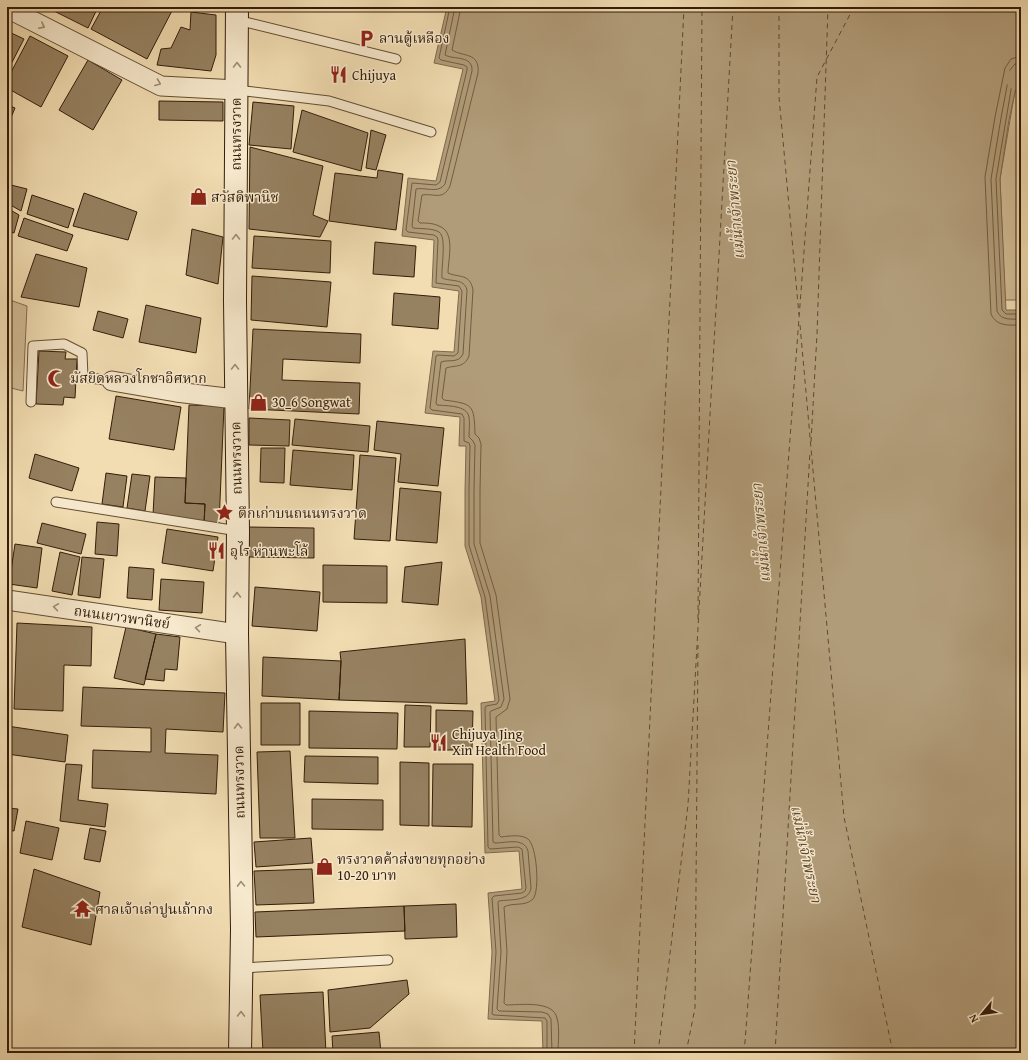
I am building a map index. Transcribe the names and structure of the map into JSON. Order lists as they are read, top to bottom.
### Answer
{
  "streets": {
    "street": ["ถนนทรงวาด", "ถนนเยาวพานิชย์"]
  },
  "crossings": [
    ["ถนนทรงวาด", "ถนนเยาวพานิชย์"]
  ],
  "one_way": ["ถนนทรงวาด", "ถนนเยาวพานิชย์"],
  "water": ["แม่น้ำเจ้าพระยา"],
  "places": {
    "parking": ["ลานตู้เหลือง"],
    "restaurant": ["Chijuya", "อุไร ห่านพะโล้", "Chijuya Jing Xin Health Food"],
    "shop": ["สวัสดิพานิช", "30_6 Songwat", "ทรงวาดค้าส่งขายทุกอย่าง 10-20 บาท"],
    "mosque": ["มัสยิดหลวงโกชาอิศหาก"],
    "place": ["ตึกเก่าบนถนนทรงวาด"],
    "temple": ["ศาลเจ้าเล่าปูนเถ้ากง"]
  },
  "north": "bottom left"
}
